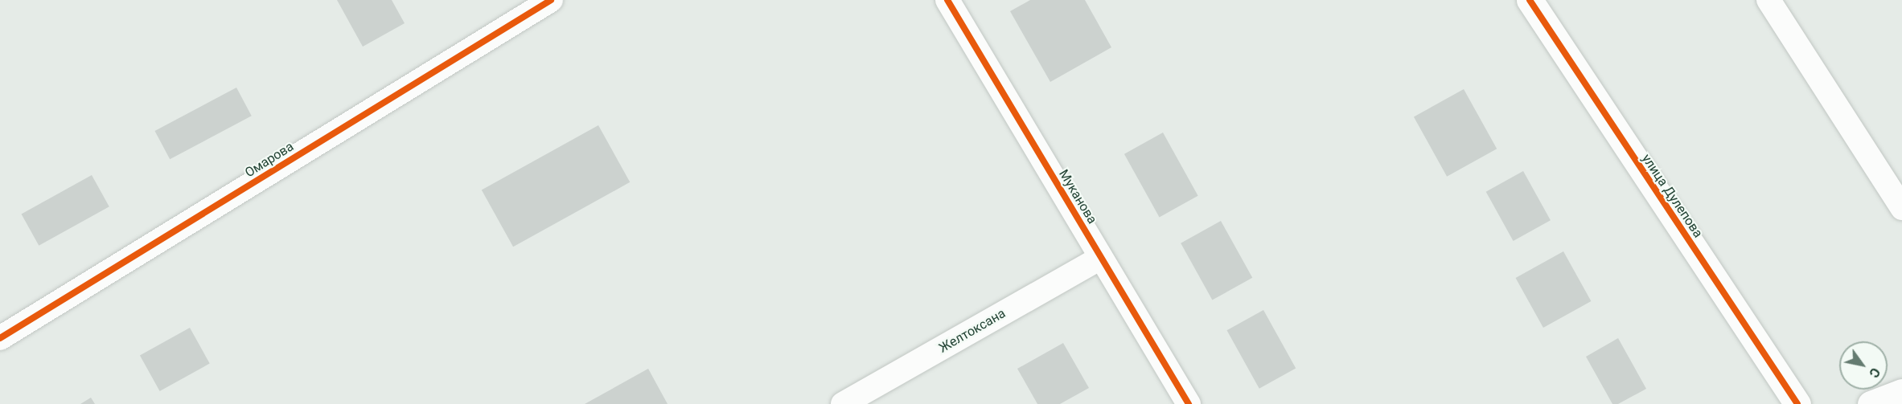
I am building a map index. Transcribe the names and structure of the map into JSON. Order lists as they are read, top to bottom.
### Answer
{
  "streets": {
    "street": [
      "Омарова",
      "улица Дулепова",
      "Муканова",
      "Желтоксана"
    ]
  },
  "crossings": [
    ["Муканова", "Желтоксана"]
  ],
  "north": "bottom right"
}
